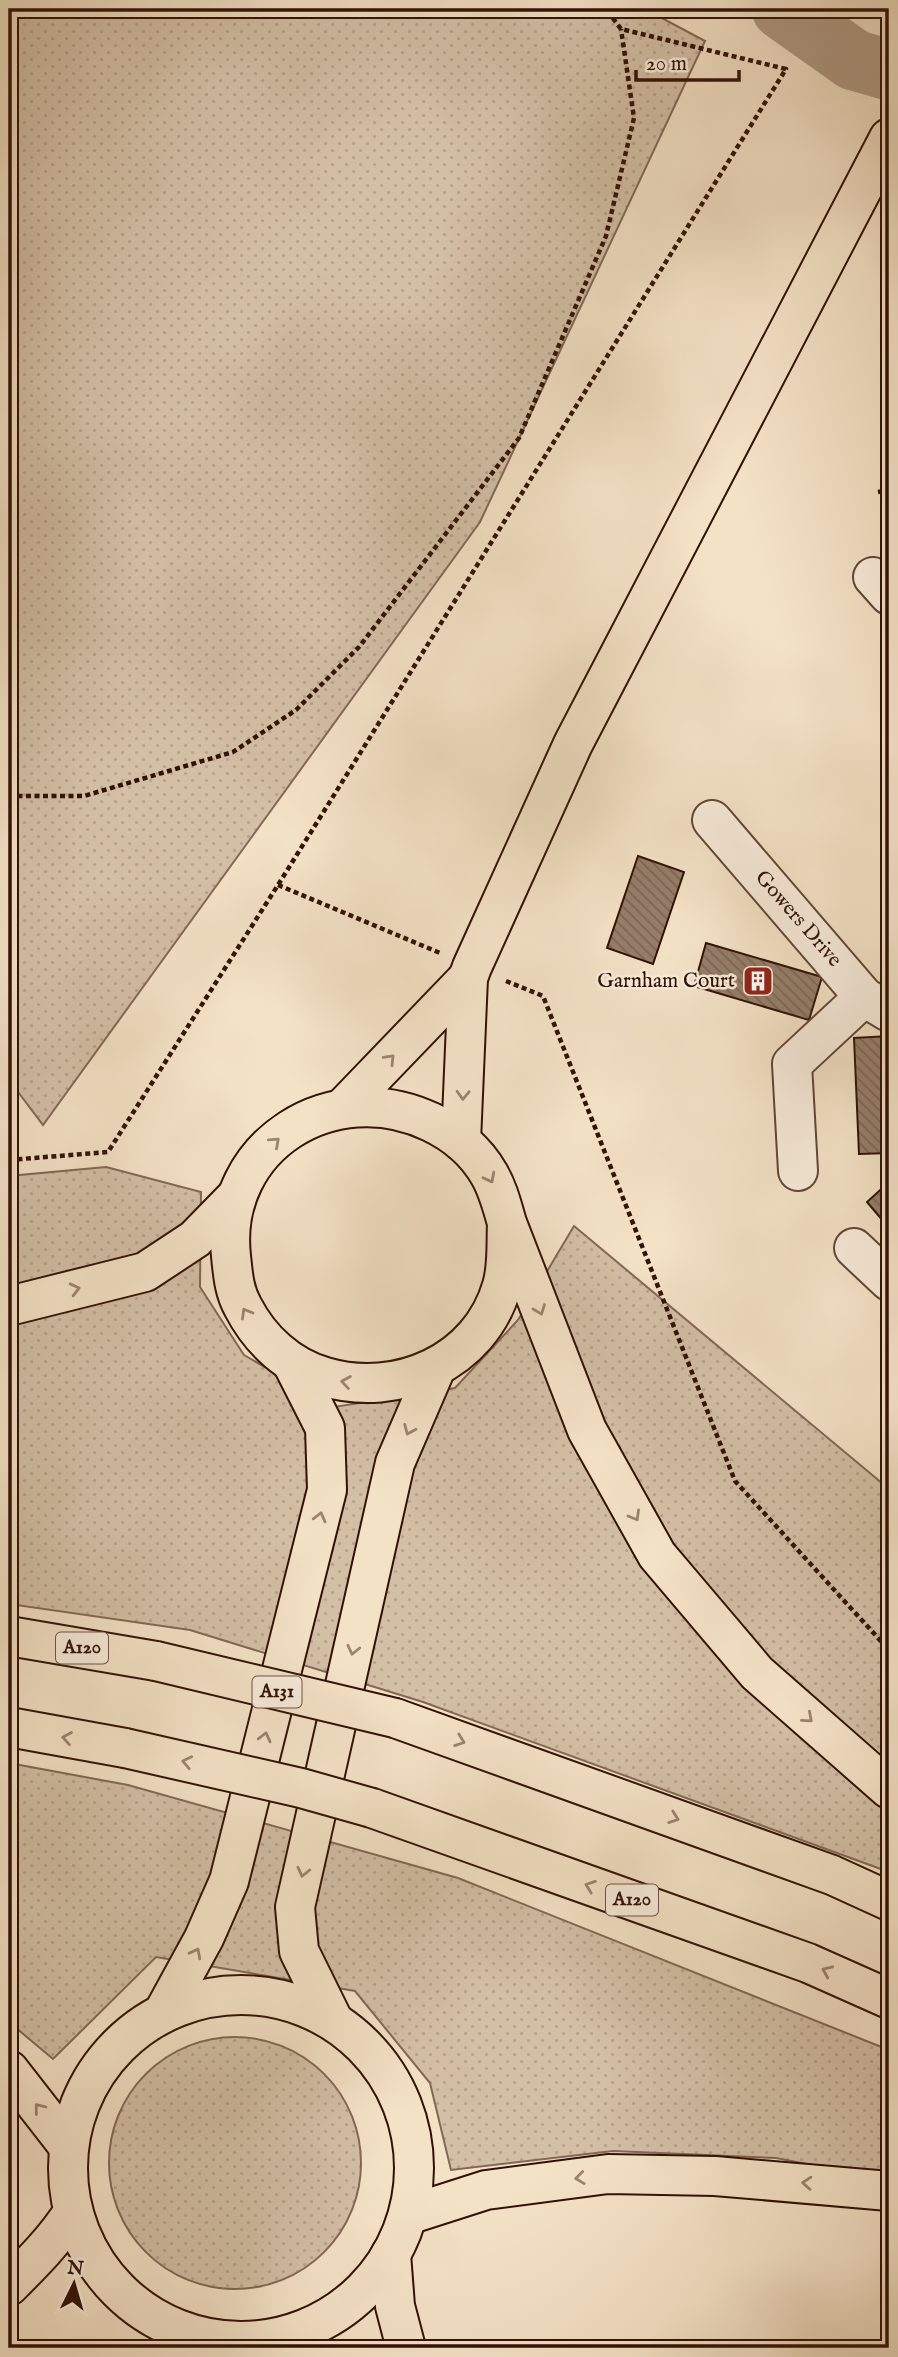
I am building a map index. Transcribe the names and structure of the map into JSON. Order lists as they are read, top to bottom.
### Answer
{
  "streets": {
    "main road": ["A120", "A131"],
    "street": ["Gowers Drive"]
  },
  "places": {
    "building": ["Garnham Court"]
  },
  "scale_bar": "20 m",
  "north": "top"
}
